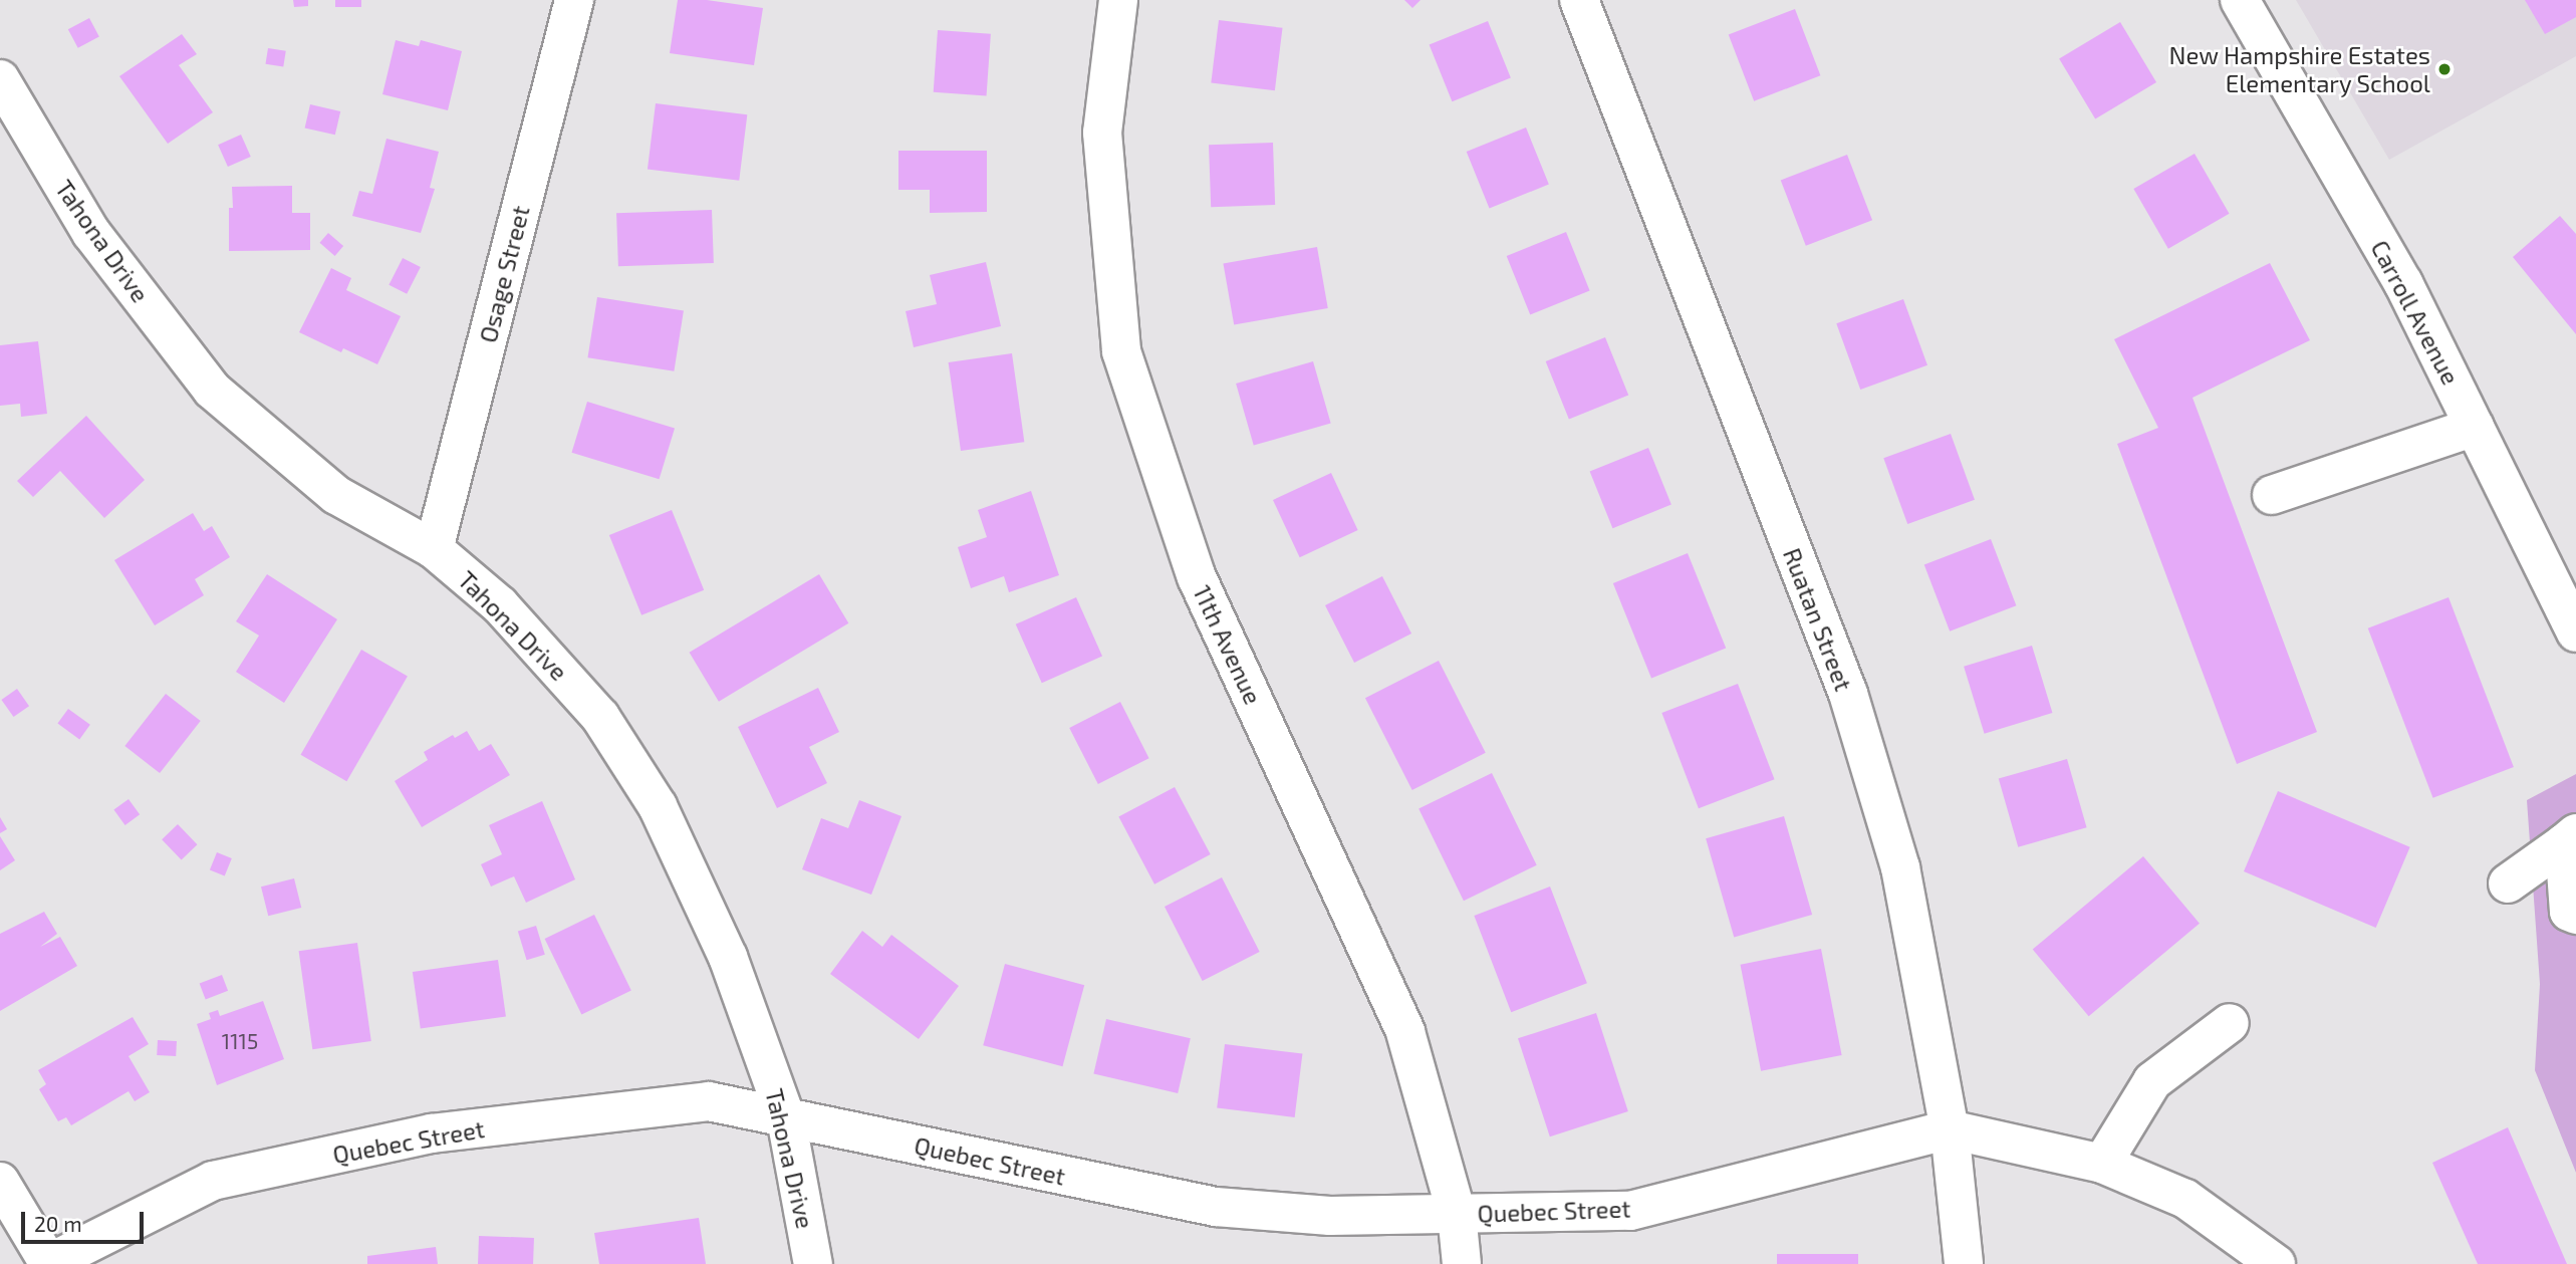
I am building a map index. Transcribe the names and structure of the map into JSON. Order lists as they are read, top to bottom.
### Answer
{
  "streets": {
    "street": [
      "Tahona Drive",
      "Osage Street",
      "Carroll Avenue",
      "Ruatan Street",
      "11th Avenue",
      "Quebec Street"
    ]
  },
  "crossings": [
    ["Tahona Drive", "Osage Street"],
    ["Tahona Drive", "Quebec Street"],
    ["Ruatan Street", "Quebec Street"],
    ["11th Avenue", "Quebec Street"]
  ],
  "places": ["New Hampshire Estates Elementary School"],
  "house_numbers": ["1115"],
  "scale_bar": "20 m"
}
